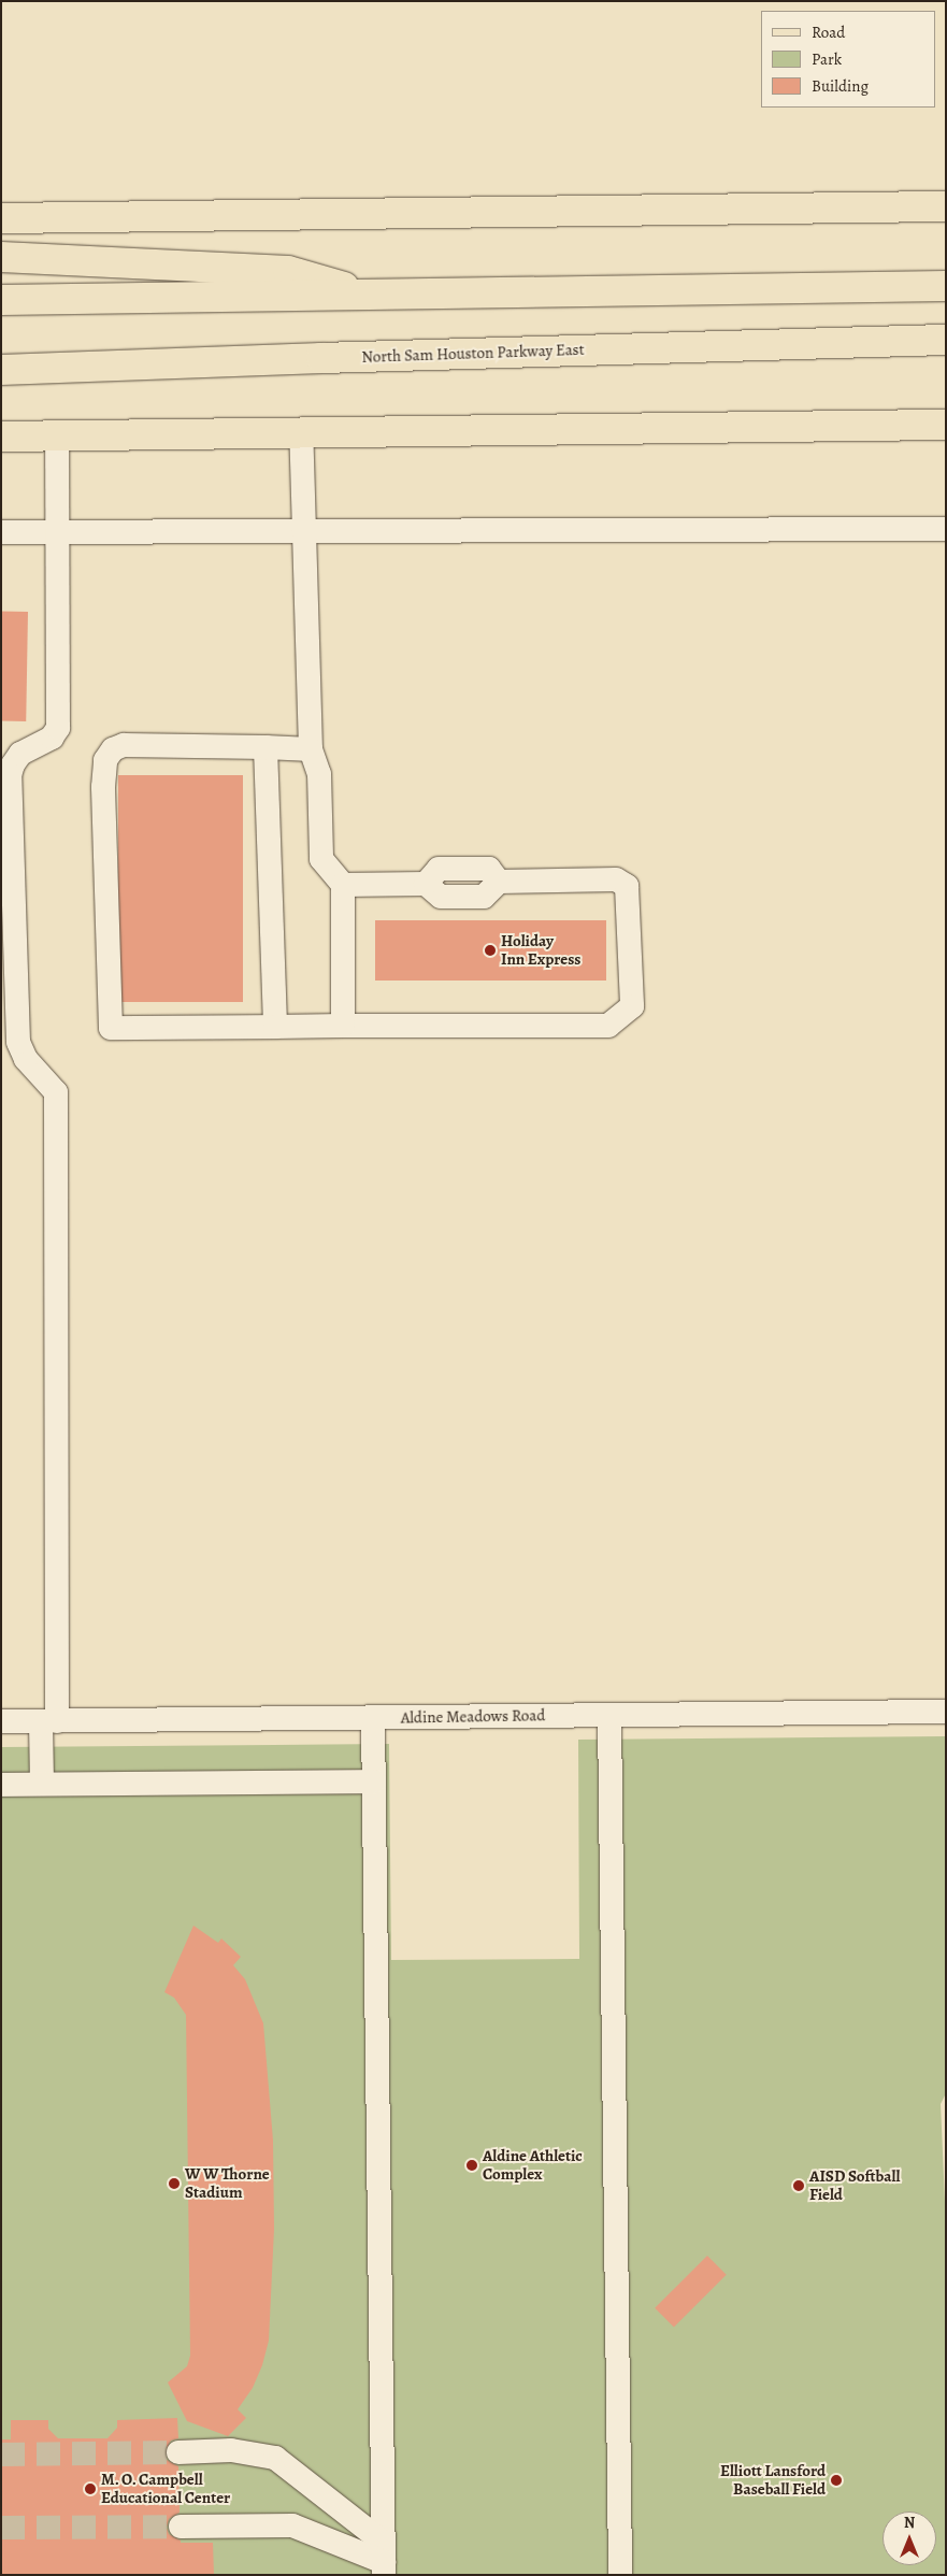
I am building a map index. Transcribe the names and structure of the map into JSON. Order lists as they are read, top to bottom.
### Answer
{
  "streets": {
    "main road": ["North Sam Houston Parkway East"],
    "street": ["Aldine Meadows Road"]
  },
  "places": [
    "Holiday Inn Express",
    "Aldine Athletic Complex",
    "W W Thorne Stadium",
    "AISD Softball Field",
    "Elliott Lansford Baseball Field",
    "M. O. Campbell Educational Center"
  ],
  "legend": ["Road", "Park", "Building"],
  "north": "top"
}
